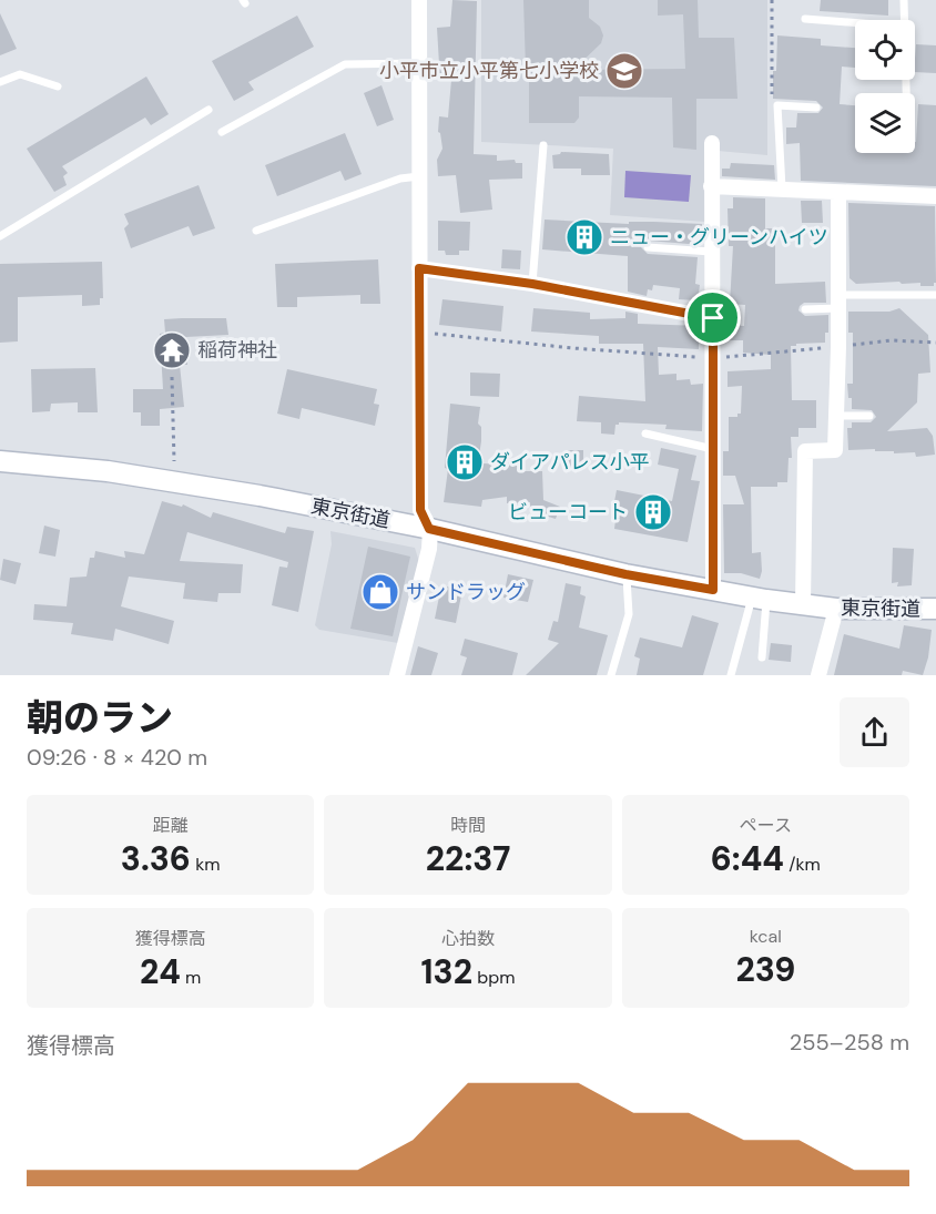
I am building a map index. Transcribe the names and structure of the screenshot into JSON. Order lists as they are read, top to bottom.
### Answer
{
  "streets": {
    "main road": ["東京街道"]
  },
  "places": {
    "school or university": ["小平市立小平第七小学校"],
    "building": ["ニュー・グリーンハイツ", "ダイアパレス小平", "ビューコート"],
    "temple": ["稲荷神社"],
    "shop": ["サンドラッグ"]
  },
  "page": {
    "heading": ["朝のラン", "09:26 · 8 × 420 m"],
    "stats": [
      ["距離", "3.36 km"],
      ["時間", "22:37"],
      ["ペース", "6:44 /km"],
      ["獲得標高", "24 m"],
      ["心拍数", "132 bpm"],
      ["kcal", "239"]
    ],
    "chart": ["獲得標高", "255–258 m"]
  }
}
